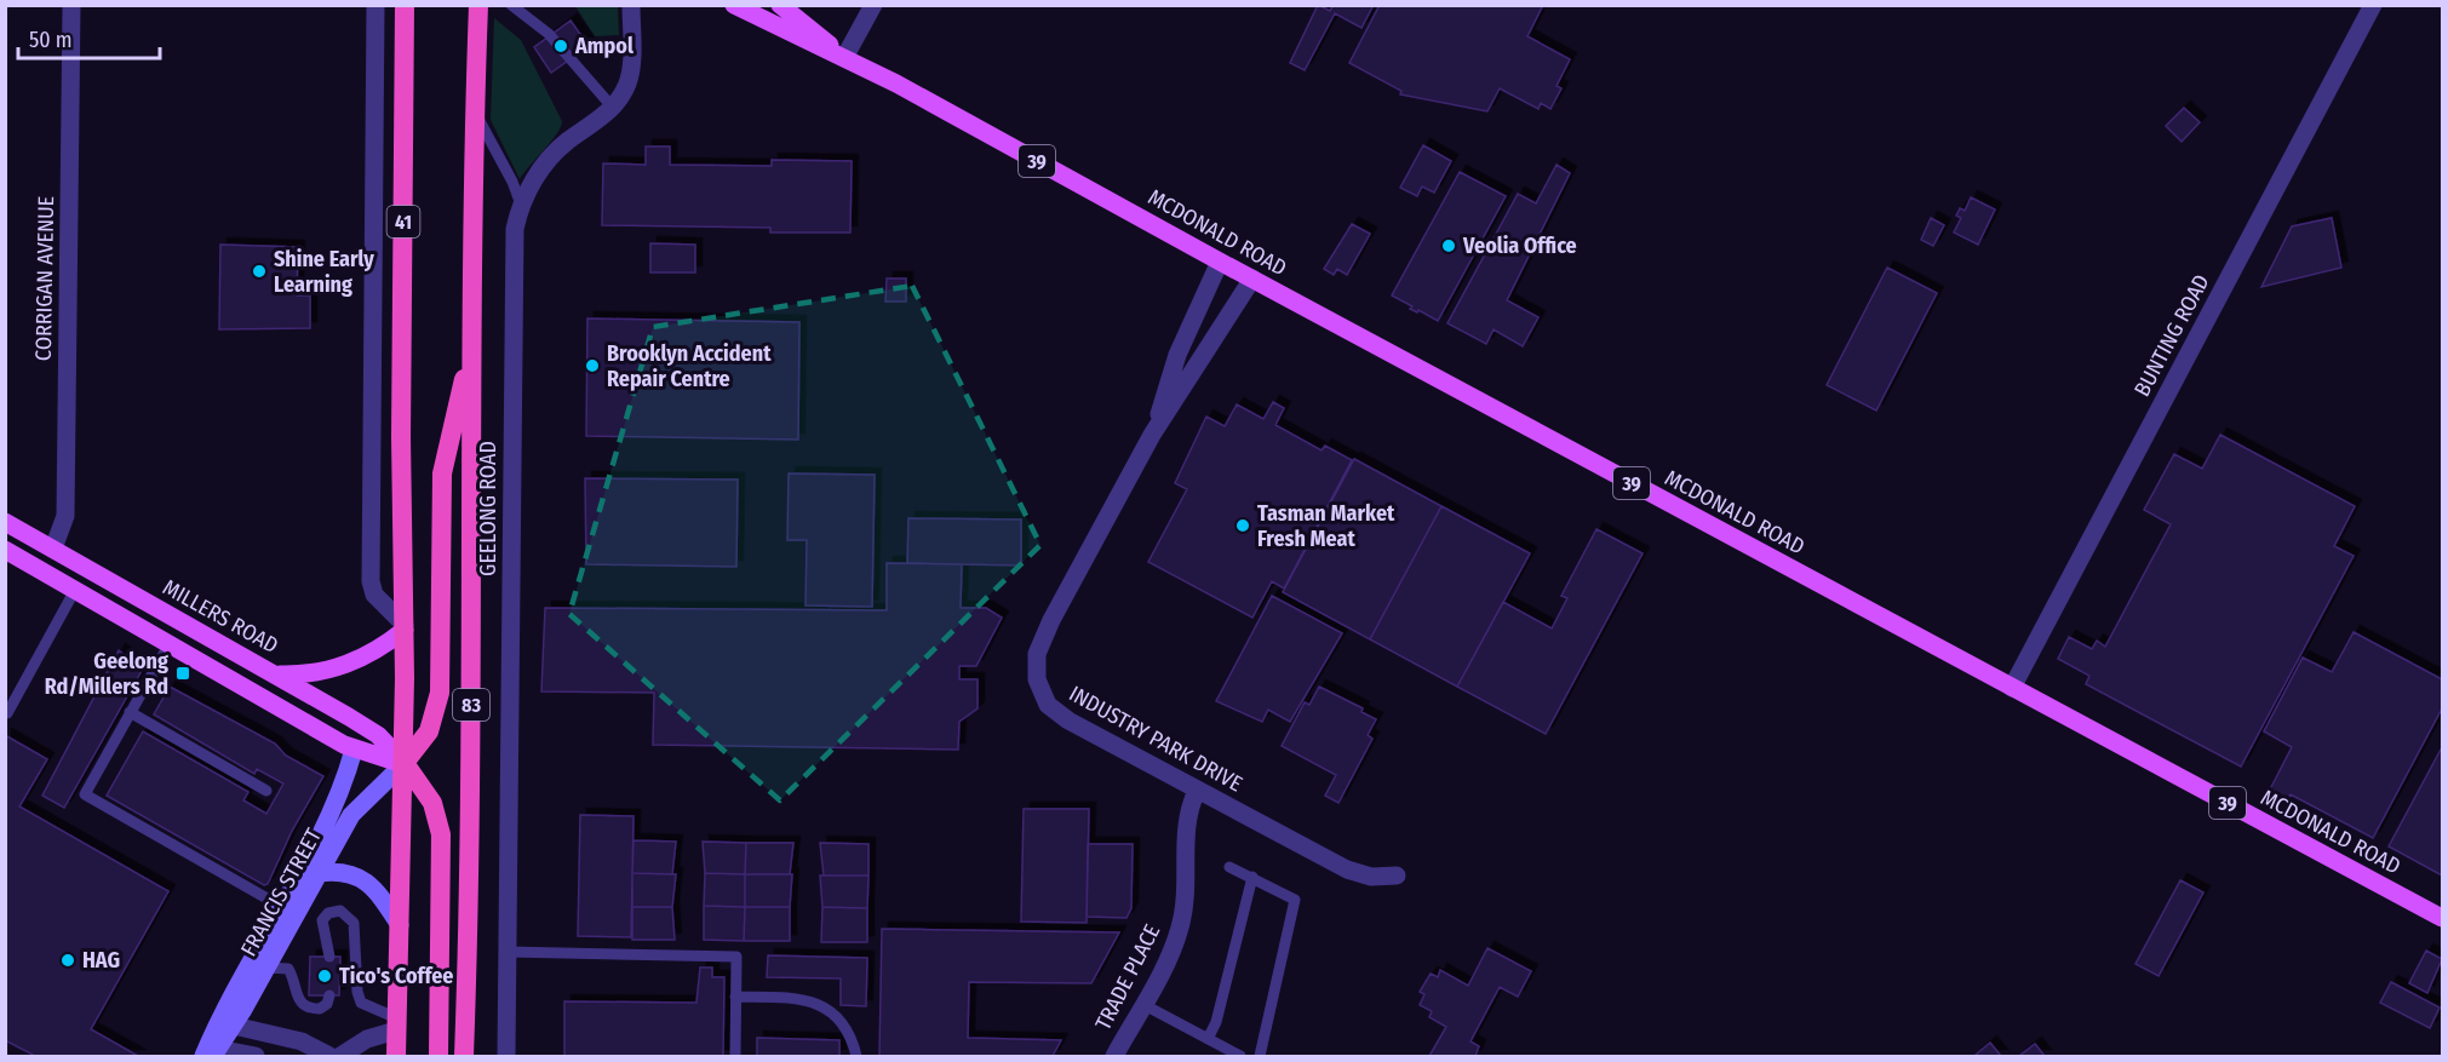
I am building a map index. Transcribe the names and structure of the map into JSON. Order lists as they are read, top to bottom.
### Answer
{
  "streets": {
    "highway": ["41", "GEELONG ROAD", "83"],
    "main road": [
      "39",
      "MCDONALD ROAD",
      "MILLERS ROAD",
      "FRANCIS STREET"
    ],
    "street": [
      "CORRIGAN AVENUE",
      "BUNTING ROAD",
      "INDUSTRY PARK DRIVE",
      "TRADE PLACE"
    ]
  },
  "crossings": [
    ["MCDONALD ROAD", "BUNTING ROAD"],
    ["MCDONALD ROAD", "INDUSTRY PARK DRIVE"],
    ["CORRIGAN AVENUE", "MILLERS ROAD"],
    ["MILLERS ROAD", "FRANCIS STREET"],
    ["INDUSTRY PARK DRIVE", "TRADE PLACE"]
  ],
  "places": {
    "other": [
      "Ampol",
      "Veolia Office",
      "Shine Early Learning",
      "Brooklyn Accident Repair Centre",
      "Tasman Market Fresh Meat",
      "HAG",
      "Tico's Coffee"
    ],
    "transit": ["Geelong Rd/Millers Rd"]
  },
  "scale_bar": "50 m"
}
